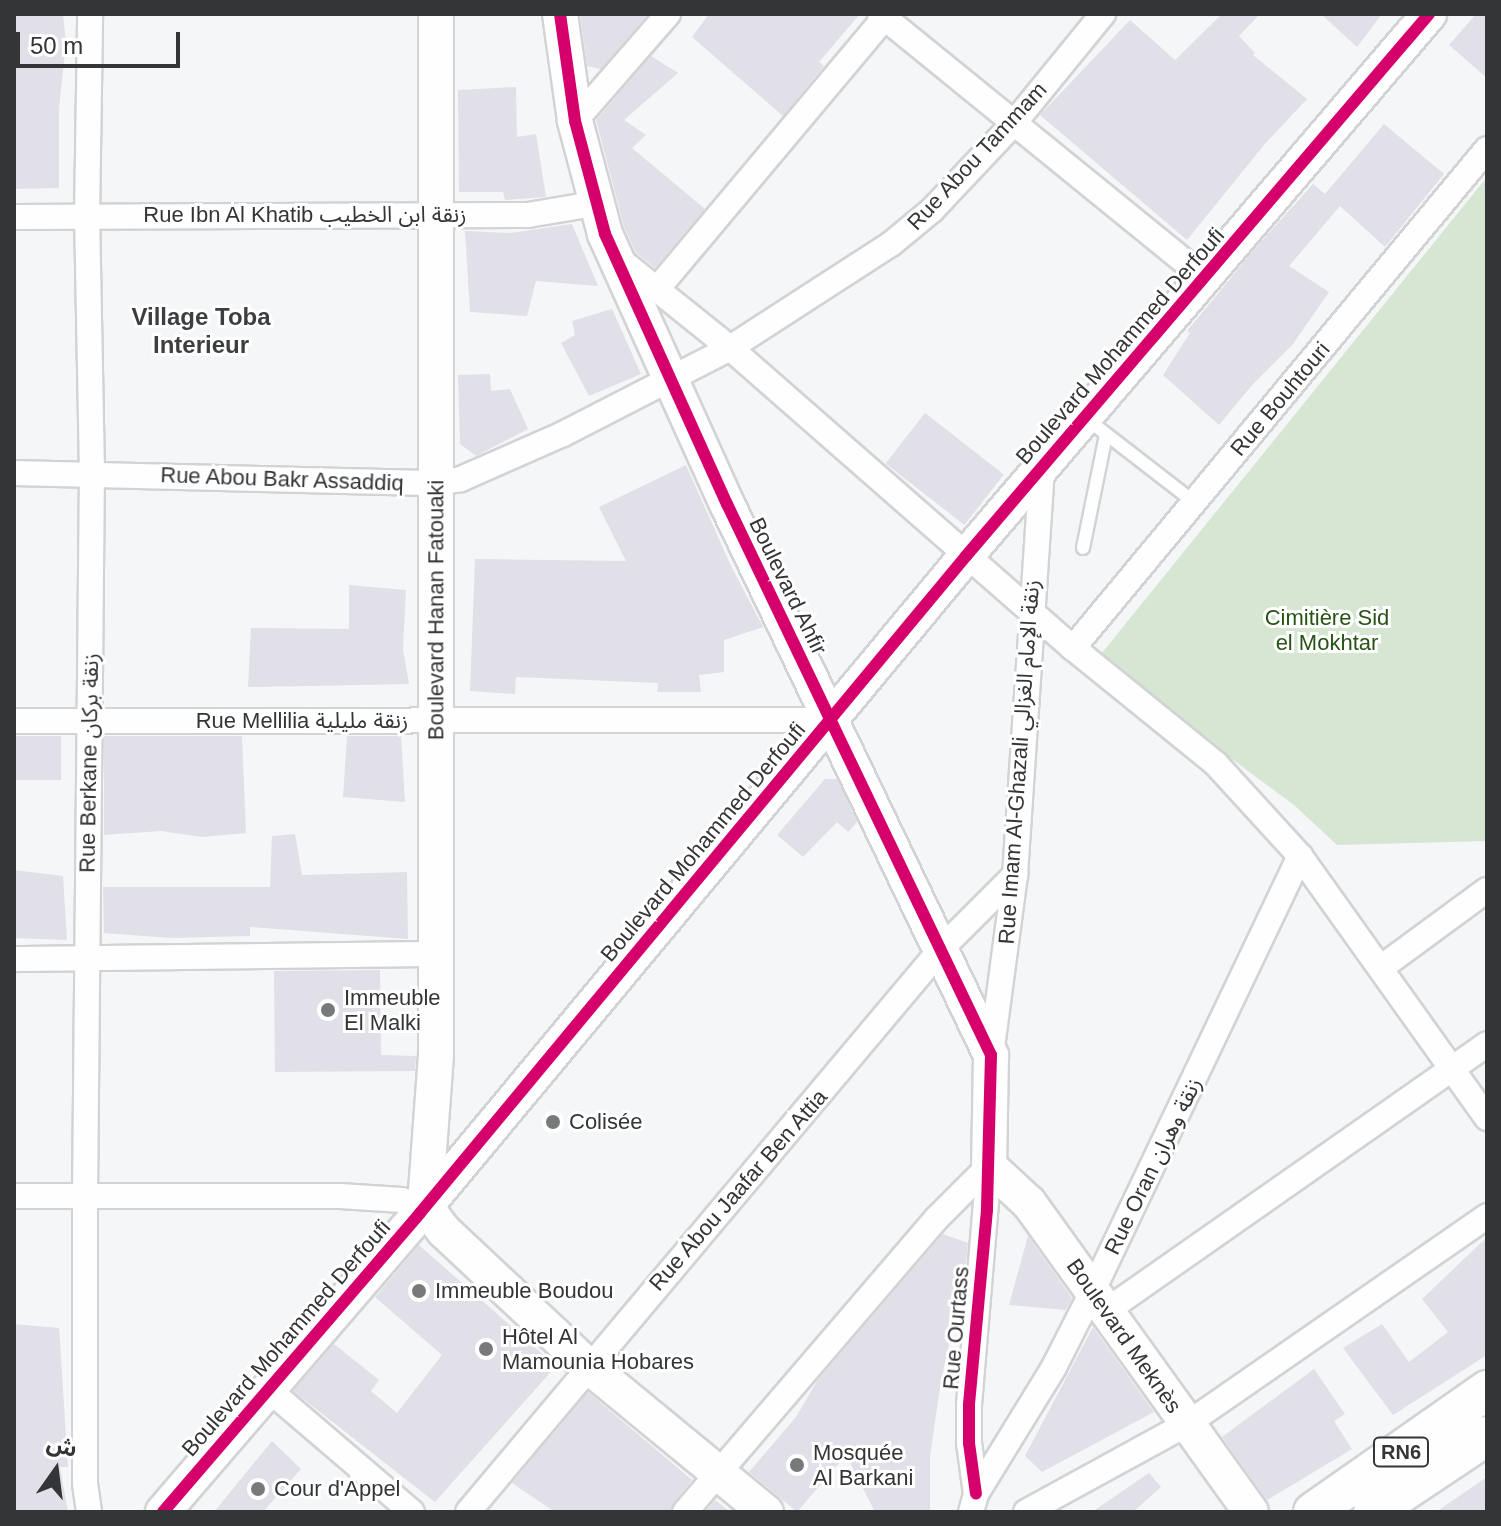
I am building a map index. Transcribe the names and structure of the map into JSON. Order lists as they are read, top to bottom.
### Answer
{
  "streets": {
    "main road": ["RN6"],
    "street": [
      "Rue Abou Tammam",
      "Rue Ibn Al Khatib زنقة ابن الخطيب",
      "Boulevard Mohammed Derfoufi",
      "Rue Bouhtouri",
      "Rue Abou Bakr Assaddiq",
      "Boulevard Ahfir",
      "Boulevard Hanan Fatouaki",
      "Rue Mellilia زنقة مليلية",
      "Rue Imam Al-Ghazali زنقة الإمام الغزالي",
      "Rue Berkane زنقة بركان",
      "Rue Oran زنقة وهران",
      "Rue Abou Jaafar Ben Attia",
      "Rue Ourtass",
      "Boulevard Meknès"
    ]
  },
  "crossings": [
    ["Rue Abou Tammam", "Rue Abou Bakr Assaddiq"],
    ["Rue Abou Tammam", "Boulevard Ahfir"],
    ["Rue Ibn Al Khatib زنقة ابن الخطيب", "Boulevard Ahfir"],
    ["Rue Ibn Al Khatib زنقة ابن الخطيب", "Boulevard Hanan Fatouaki"],
    ["Rue Ibn Al Khatib زنقة ابن الخطيب", "Rue Berkane زنقة بركان"],
    ["Boulevard Mohammed Derfoufi", "Boulevard Ahfir"],
    ["Boulevard Mohammed Derfoufi", "Boulevard Hanan Fatouaki"],
    ["Boulevard Mohammed Derfoufi", "Rue Mellilia زنقة مليلية"],
    ["Boulevard Mohammed Derfoufi", "Rue Imam Al-Ghazali زنقة الإمام الغزالي"],
    ["Rue Abou Bakr Assaddiq", "Boulevard Ahfir"],
    ["Rue Abou Bakr Assaddiq", "Boulevard Hanan Fatouaki"],
    ["Rue Abou Bakr Assaddiq", "Rue Berkane زنقة بركان"],
    ["Boulevard Ahfir", "Rue Mellilia زنقة مليلية"],
    ["Boulevard Ahfir", "Rue Imam Al-Ghazali زنقة الإمام الغزالي"],
    ["Boulevard Ahfir", "Rue Abou Jaafar Ben Attia"],
    ["Boulevard Ahfir", "Rue Ourtass"],
    ["Boulevard Ahfir", "Boulevard Meknès"],
    ["Boulevard Hanan Fatouaki", "Rue Mellilia زنقة مليلية"],
    ["Rue Mellilia زنقة مليلية", "Rue Berkane زنقة بركان"],
    ["Rue Imam Al-Ghazali زنقة الإمام الغزالي", "Rue Abou Jaafar Ben Attia"],
    ["Rue Oran زنقة وهران", "Rue Ourtass"],
    ["Rue Oran زنقة وهران", "Boulevard Meknès"],
    ["Rue Ourtass", "Boulevard Meknès"]
  ],
  "districts": ["Village Toba Interieur"],
  "parks": ["Cimitière Sid el Mokhtar"],
  "places": [
    "Immeuble El Malki",
    "Colisée",
    "Immeuble Boudou",
    "Hôtel Al Mamounia Hobares",
    "Mosquée Al Barkani",
    "Cour d'Appel"
  ],
  "scale_bar": "50 m",
  "north": "top"
}
